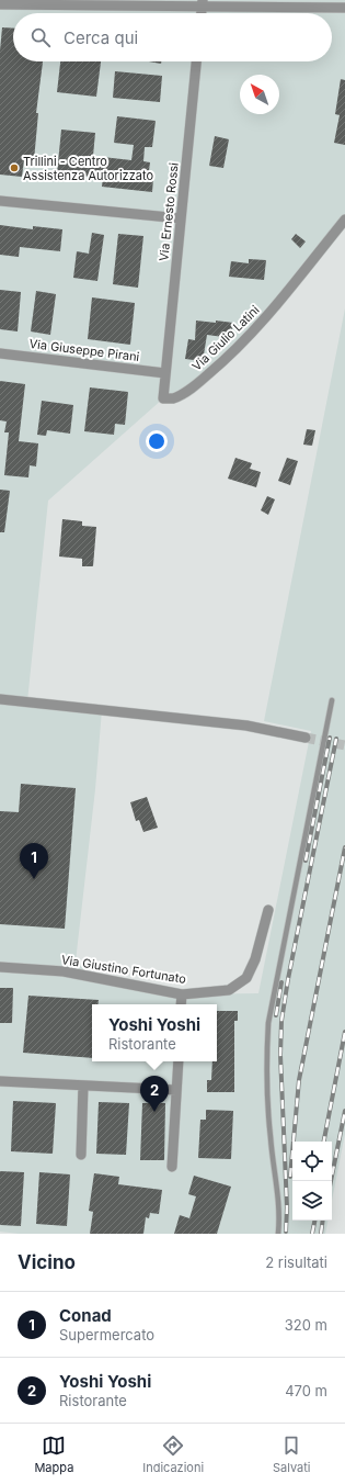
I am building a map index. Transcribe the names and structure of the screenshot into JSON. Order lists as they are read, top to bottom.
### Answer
{
  "streets": {
    "street": [
      "Via Ernesto Rossi",
      "Via Giulio Latini",
      "Via Giuseppe Pirani",
      "Via Giustino Fortunato"
    ]
  },
  "crossings": [
    ["Via Ernesto Rossi", "Via Giulio Latini"],
    ["Via Ernesto Rossi", "Via Giuseppe Pirani"],
    ["Via Giulio Latini", "Via Giuseppe Pirani"]
  ],
  "places": ["Trillini - Centro Assistenza Autorizzato"],
  "north": "top left",
  "page": {
    "search": "Cerca qui",
    "pins": ["1", "2"],
    "popup": ["Yoshi Yoshi", "Ristorante"],
    "heading": ["Vicino", "2 risultati"],
    "list": [
      {
        "mark": "1",
        "name": "Conad",
        "note": "Supermercato",
        "value": "320 m"
      },
      {
        "mark": "2",
        "name": "Yoshi Yoshi",
        "note": "Ristorante",
        "value": "470 m"
      }
    ],
    "nav": ["Mappa", "Indicazioni", "Salvati"]
  }
}
